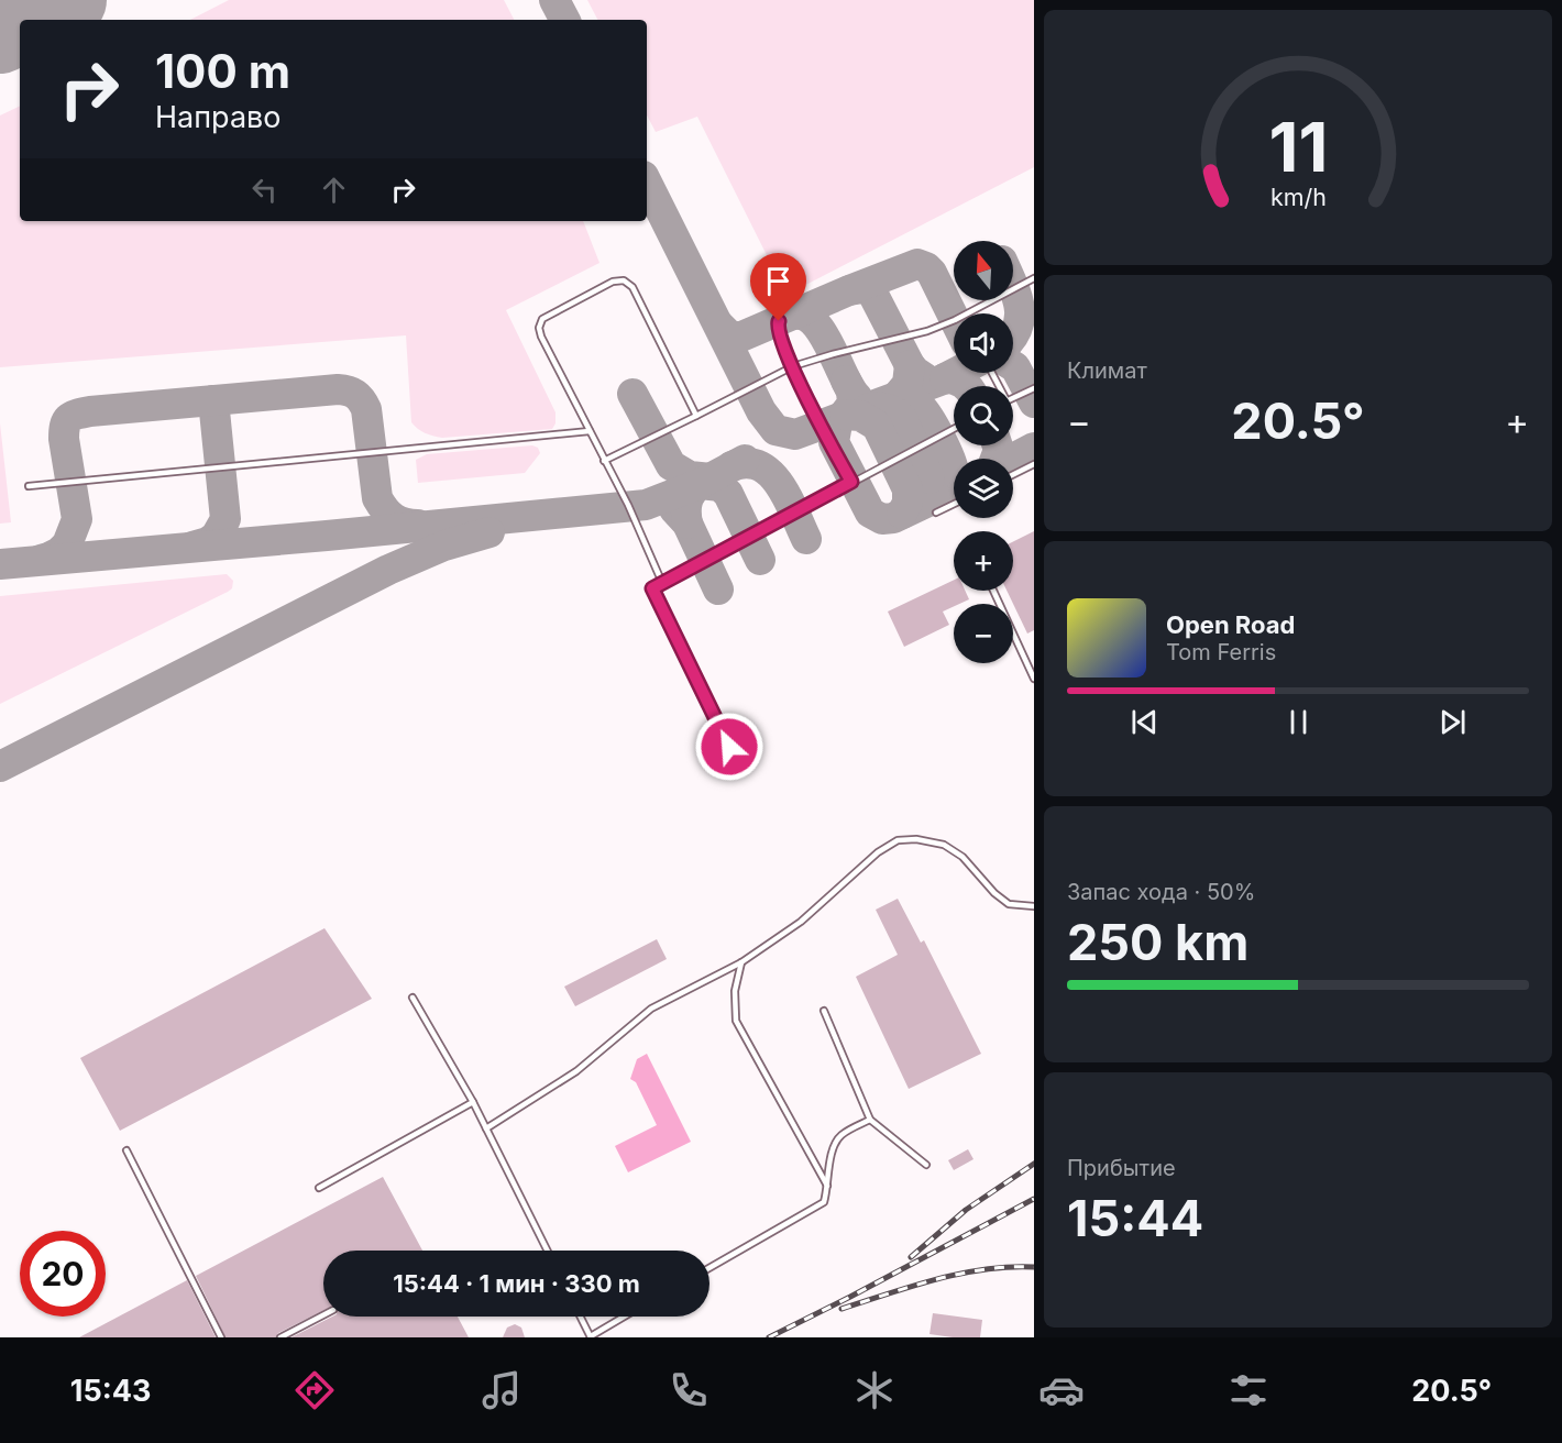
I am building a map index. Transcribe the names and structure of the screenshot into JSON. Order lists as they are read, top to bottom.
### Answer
{
  "north": "top",
  "page": {
    "turn": ["100 m", "Направо"],
    "map_buttons": ["+", "−"],
    "tile": [
      "Климат",
      ["Запас хода · 50%", "250 km"],
      ["Прибытие", "15:44"]
    ],
    "heat": ["−", "20.5°", "+"],
    "song": ["Open Road", "Tom Ferris"],
    "limit": "20",
    "trip": "15:44 · 1 мин · 330 m",
    "tabs": ["15:43", "20.5°"],
    "gauge": ["11", "km/h"]
  }
}
